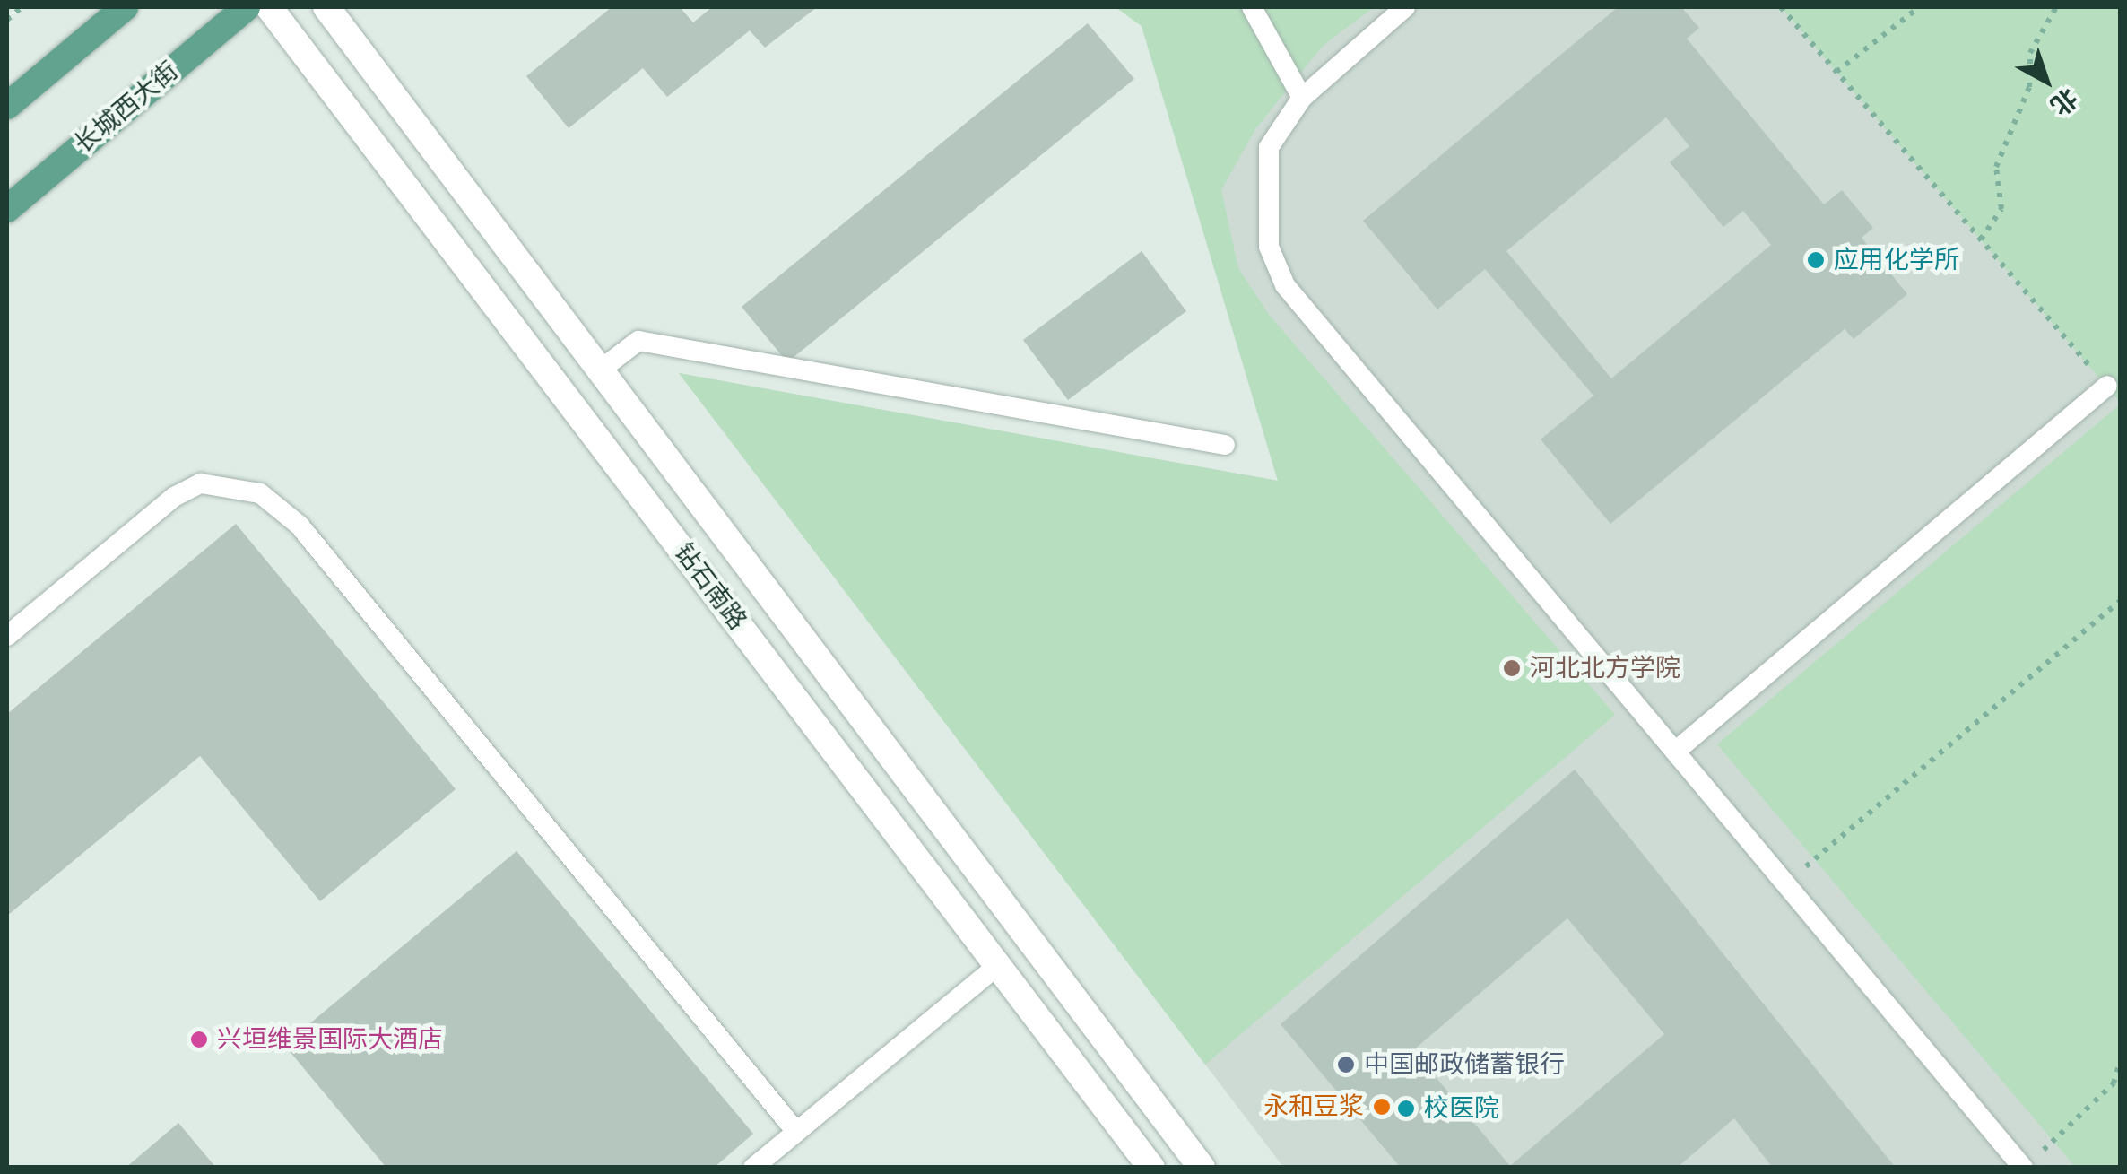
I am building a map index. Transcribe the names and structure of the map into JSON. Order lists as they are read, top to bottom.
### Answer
{
  "streets": {
    "main road": ["长城西大街", "钻石南路"]
  },
  "places": [
    "应用化学所",
    "河北北方学院",
    "兴垣维景国际大酒店",
    "中国邮政储蓄银行",
    "永和豆浆",
    "校医院"
  ],
  "north": "bottom right"
}
